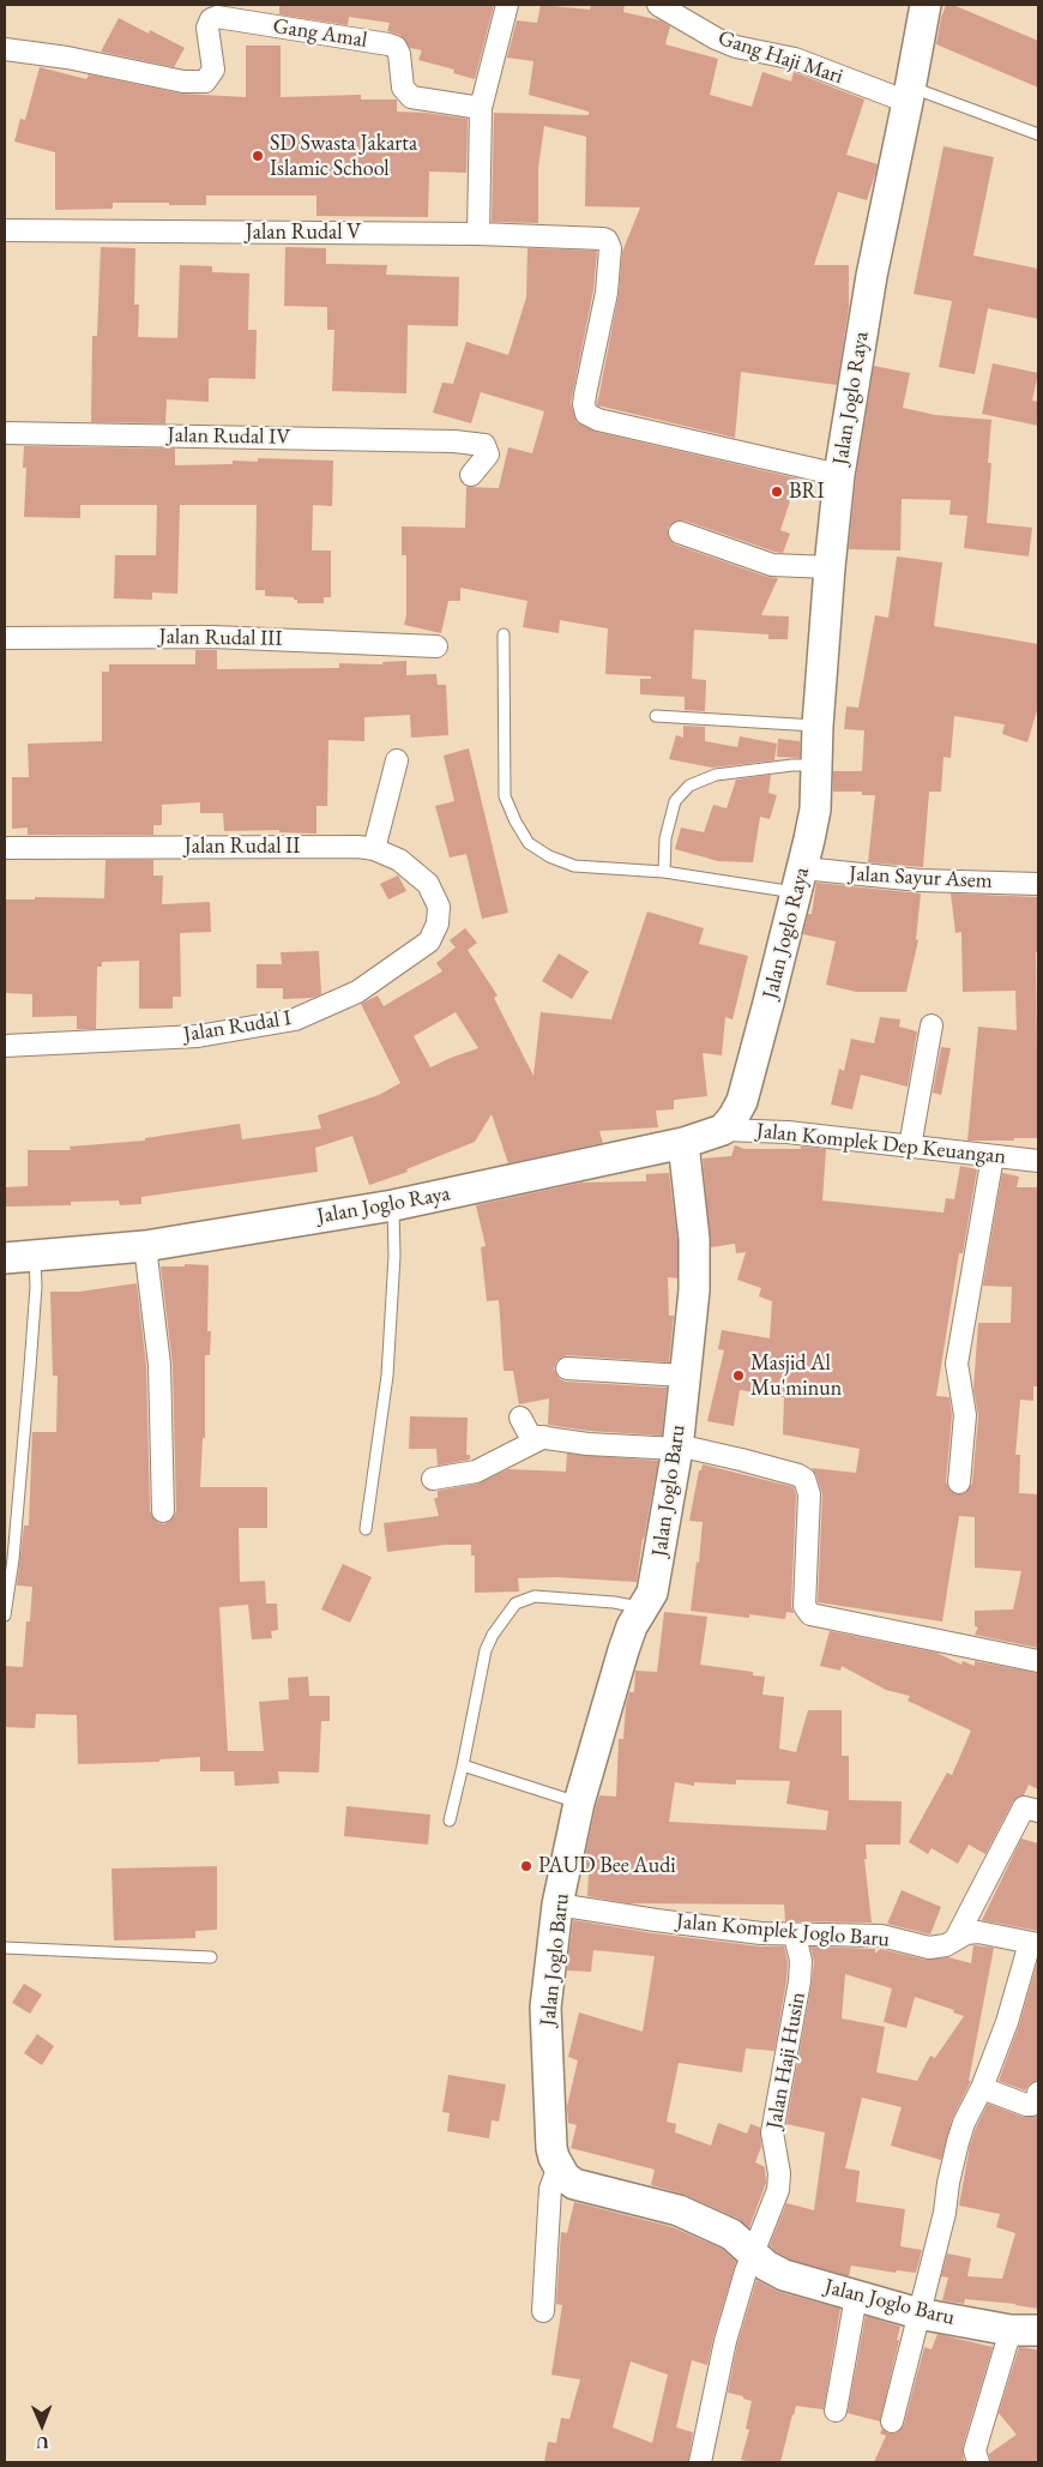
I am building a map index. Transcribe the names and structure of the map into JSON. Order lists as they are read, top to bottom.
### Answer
{
  "streets": {
    "main road": ["Jalan Joglo Raya", "Jalan Joglo Baru"],
    "street": [
      "Gang Amal",
      "Gang Haji Mari",
      "Jalan Rudal V",
      "Jalan Rudal IV",
      "Jalan Rudal III",
      "Jalan Rudal II",
      "Jalan Sayur Asem",
      "Jalan Rudal I",
      "Jalan Komplek Dep Keuangan",
      "Jalan Komplek Joglo Baru",
      "Jalan Haji Husin"
    ]
  },
  "crossings": [
    ["Gang Haji Mari", "Jalan Joglo Raya"],
    ["Jalan Rudal V", "Jalan Joglo Raya"],
    ["Jalan Joglo Raya", "Jalan Sayur Asem"],
    ["Jalan Joglo Raya", "Jalan Komplek Dep Keuangan"],
    ["Jalan Joglo Raya", "Jalan Joglo Baru"],
    ["Jalan Rudal II", "Jalan Rudal I"],
    ["Jalan Joglo Baru", "Jalan Komplek Joglo Baru"],
    ["Jalan Joglo Baru", "Jalan Haji Husin"],
    ["Jalan Komplek Joglo Baru", "Jalan Haji Husin"]
  ],
  "places": [
    "SD Swasta Jakarta Islamic School",
    "BRI",
    "Masjid Al Mu'minun",
    "PAUD Bee Audi"
  ],
  "north": "bottom"
}
